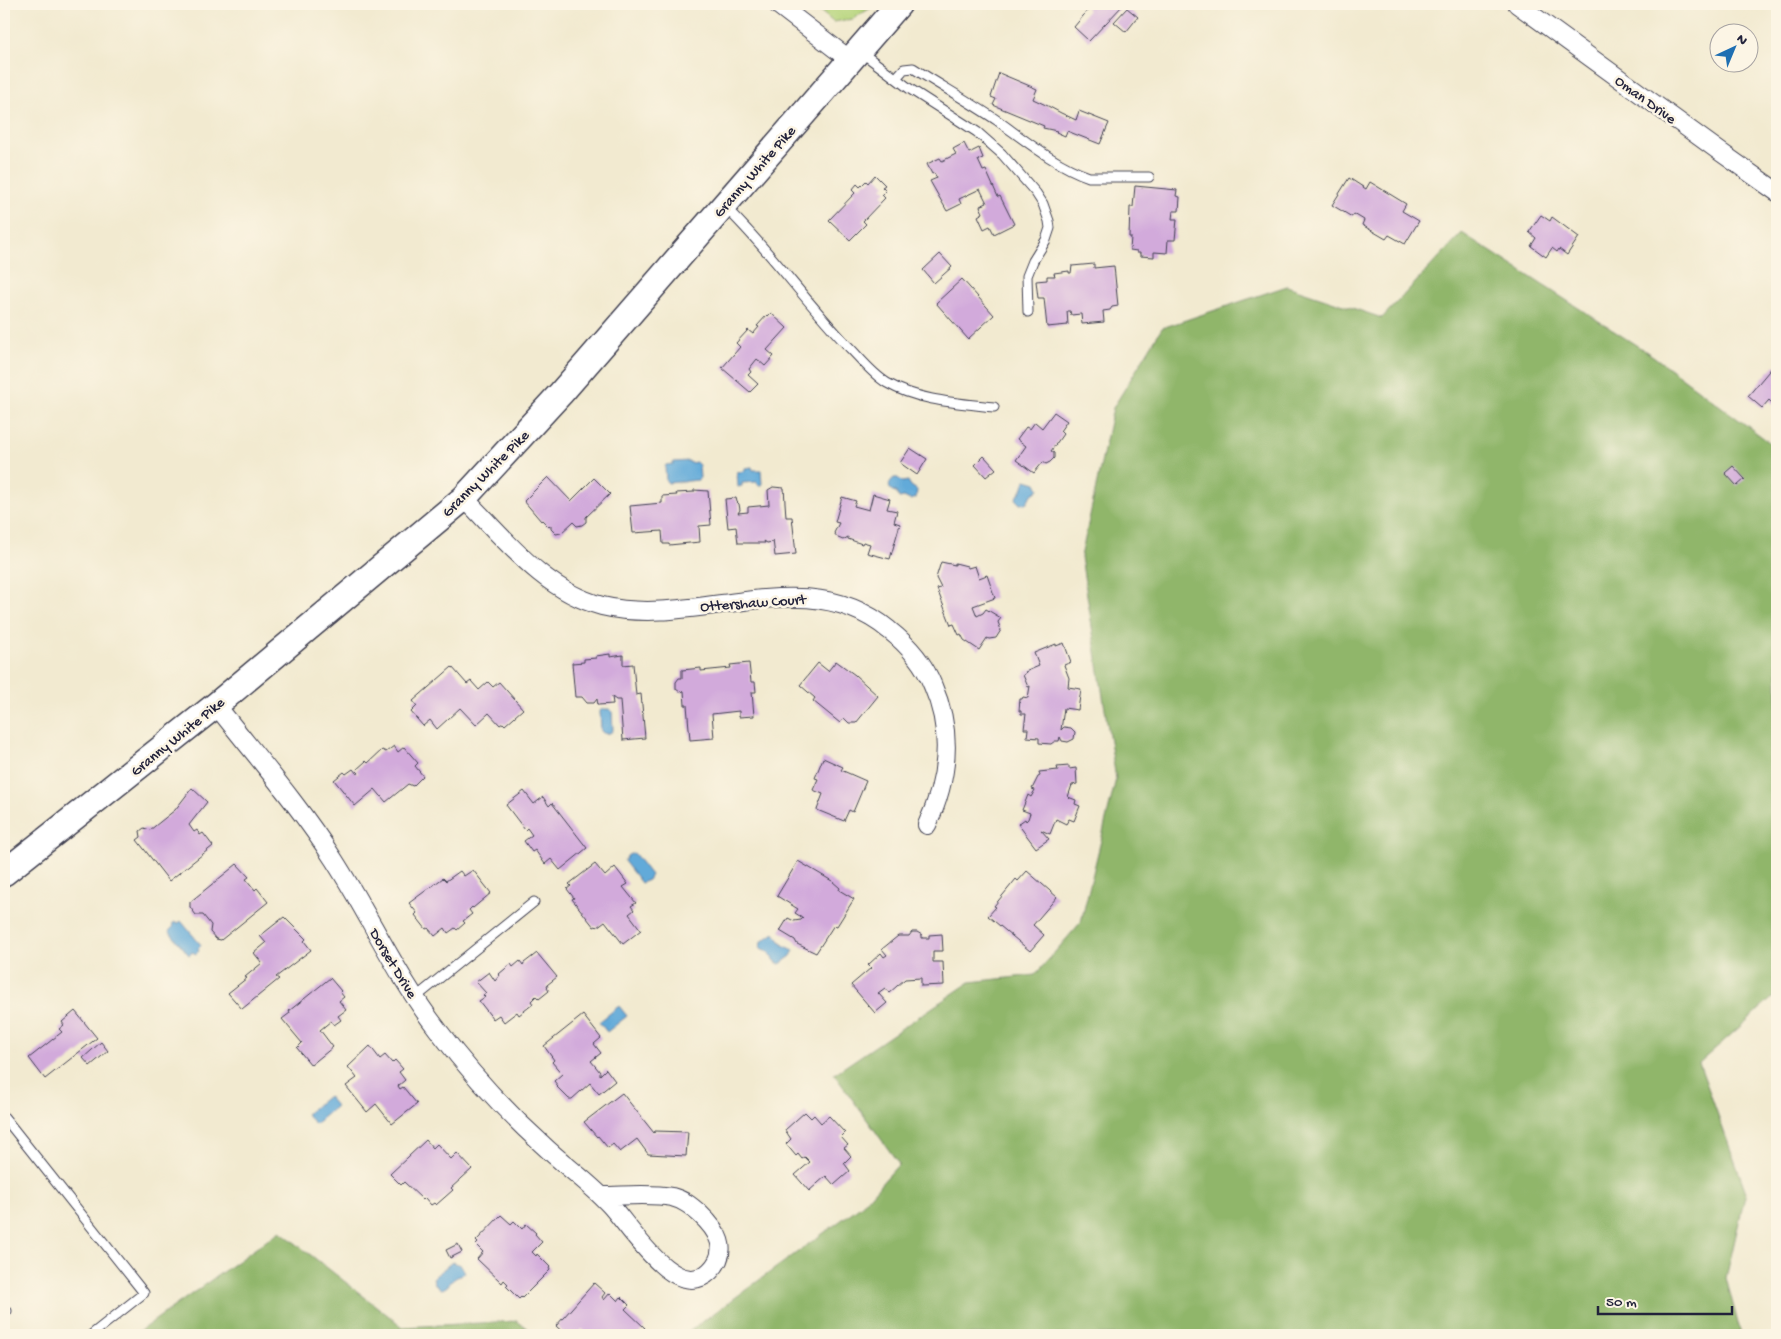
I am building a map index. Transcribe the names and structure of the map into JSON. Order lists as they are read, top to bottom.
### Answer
{
  "streets": {
    "main road": ["Granny White Pike"],
    "street": ["Oman Drive", "Ottershaw Court", "Dorset Drive"]
  },
  "crossings": [
    ["Granny White Pike", "Ottershaw Court"],
    ["Granny White Pike", "Dorset Drive"]
  ],
  "scale_bar": "50 m",
  "north": "top right"
}
